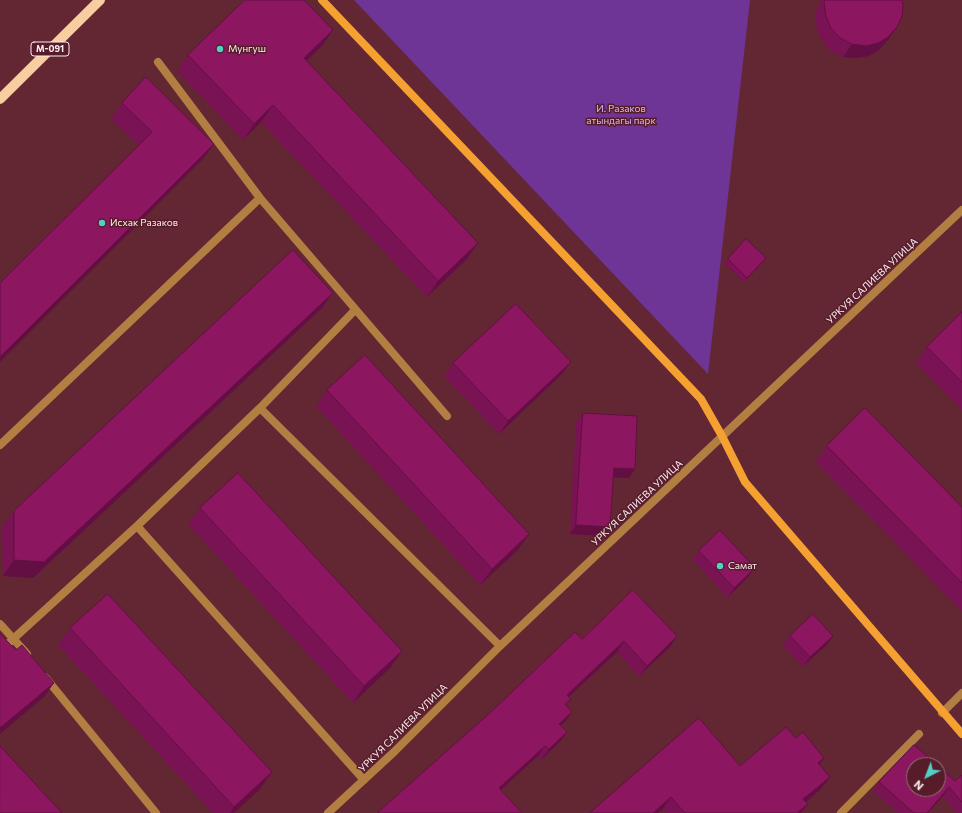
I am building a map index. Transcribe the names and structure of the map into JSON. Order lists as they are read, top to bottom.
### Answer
{
  "streets": {
    "main road": ["М-091"],
    "street": ["УРКУЯ САЛИЕВА УЛИЦА"]
  },
  "parks": ["И. Разаков атындагы парк"],
  "places": ["Мунгуш", "Исхак Разаков", "Самат"],
  "north": "bottom left"
}
